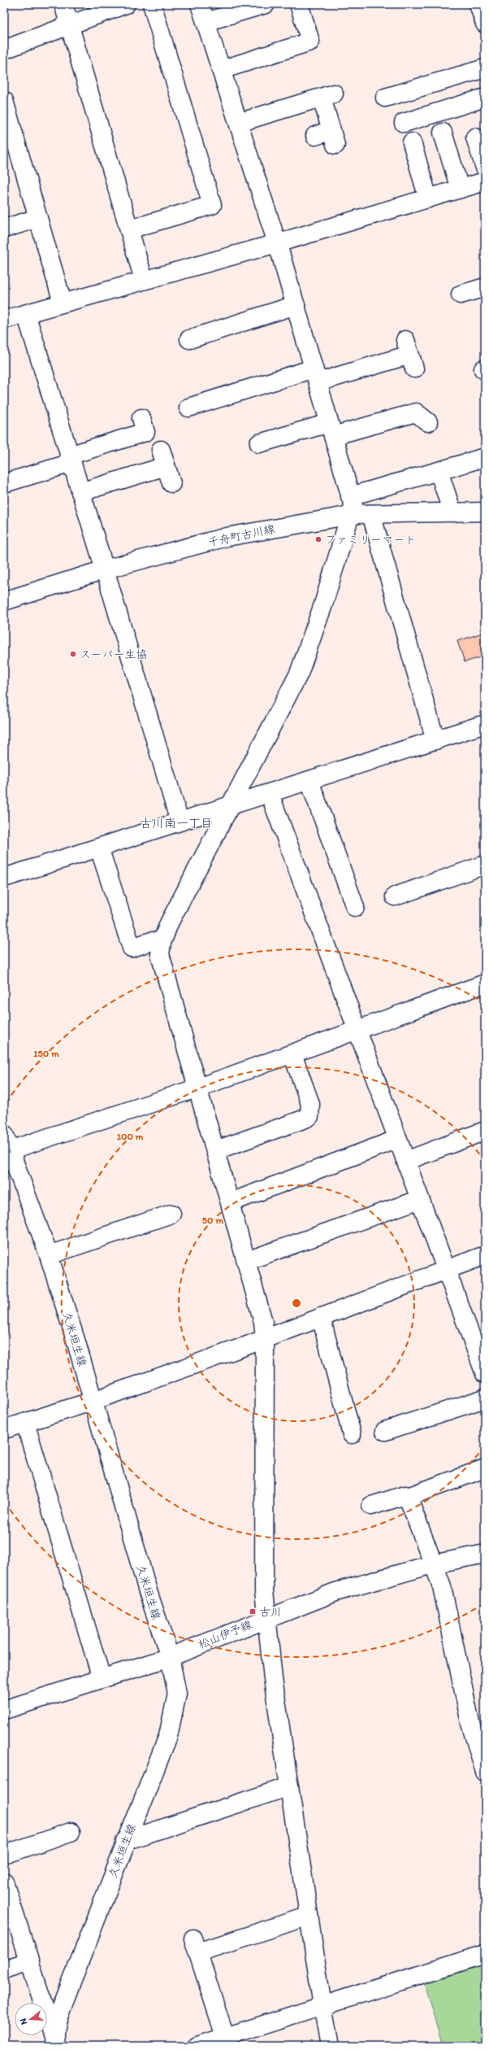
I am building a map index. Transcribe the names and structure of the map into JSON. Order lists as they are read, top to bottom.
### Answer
{
  "streets": {
    "street": ["千舟町古川線", "久米垣生線", "松山伊予線"]
  },
  "crossings": [
    ["久米垣生線", "松山伊予線"]
  ],
  "districts": ["古川南一丁目"],
  "places": {
    "other": ["ファミリーマート", "スーパー生協"],
    "transit": ["古川"]
  },
  "north": "left",
  "rings": ["150 m", "100 m", "50 m"]
}
